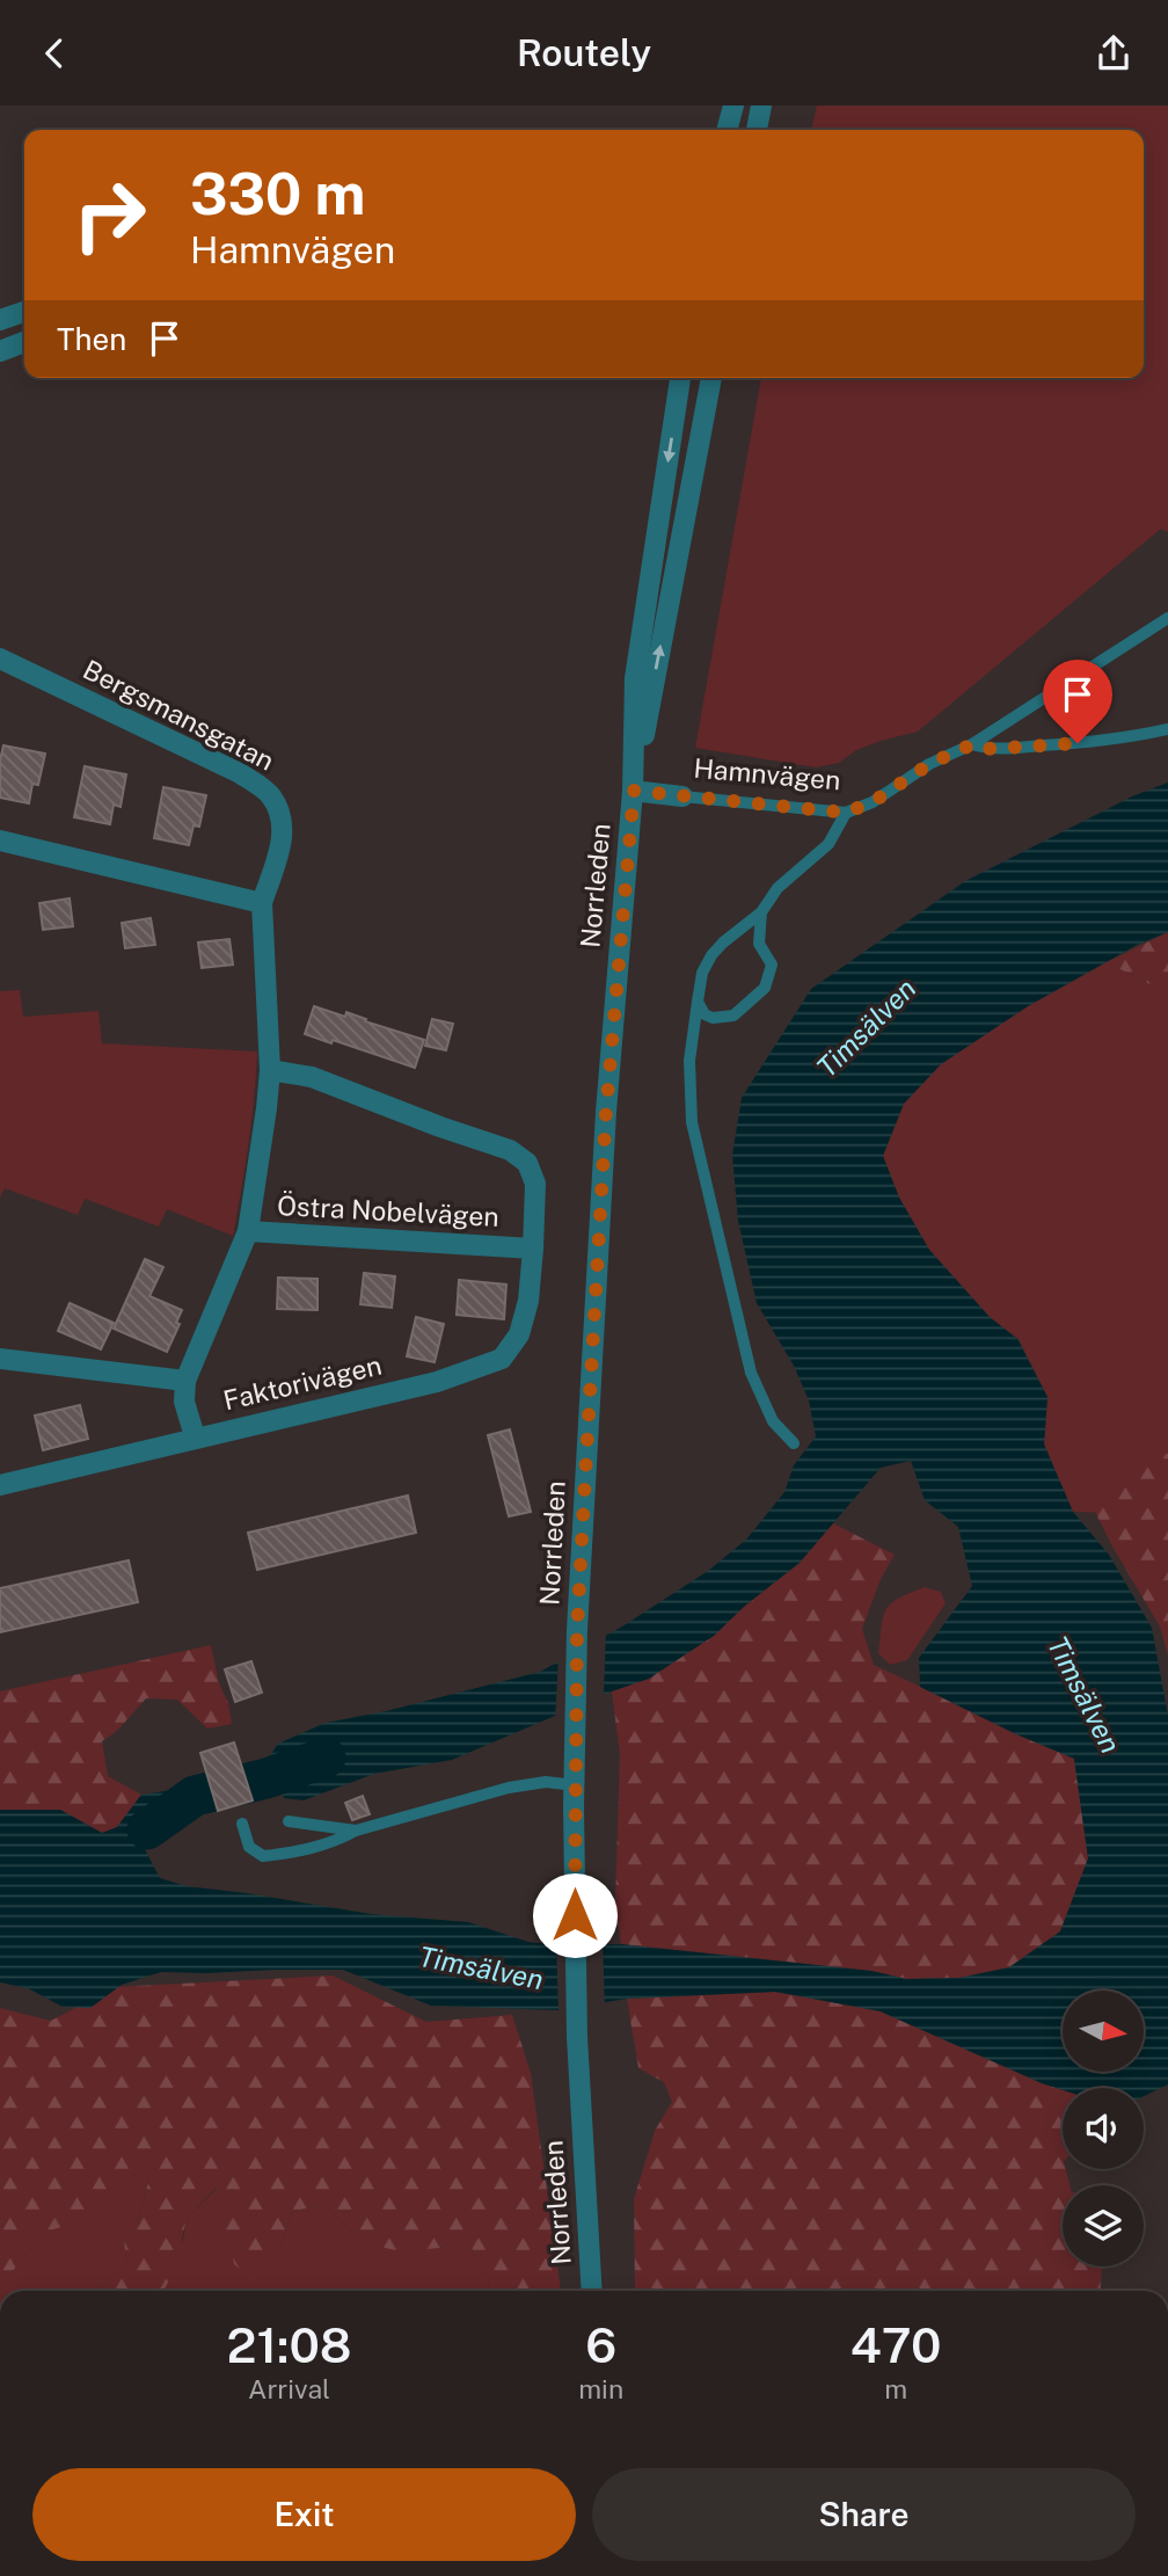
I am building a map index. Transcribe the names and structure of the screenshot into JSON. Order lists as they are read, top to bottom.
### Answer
{
  "streets": {
    "street": [
      "Bergsmansgatan",
      "Hamnvägen",
      "Norrleden",
      "Östra Nobelvägen",
      "Faktorivägen"
    ]
  },
  "crossings": [
    ["Hamnvägen", "Norrleden"],
    ["Östra Nobelvägen", "Faktorivägen"]
  ],
  "water": ["Timsälven"],
  "north": "right",
  "page": {
    "header": "Routely",
    "turn": ["330 m", "Hamnvägen"],
    "then": "Then",
    "eta": [
      "21:08",
      "Arrival",
      "6",
      "min",
      "470",
      "m"
    ],
    "buttons": ["Exit", "Share"]
  }
}
